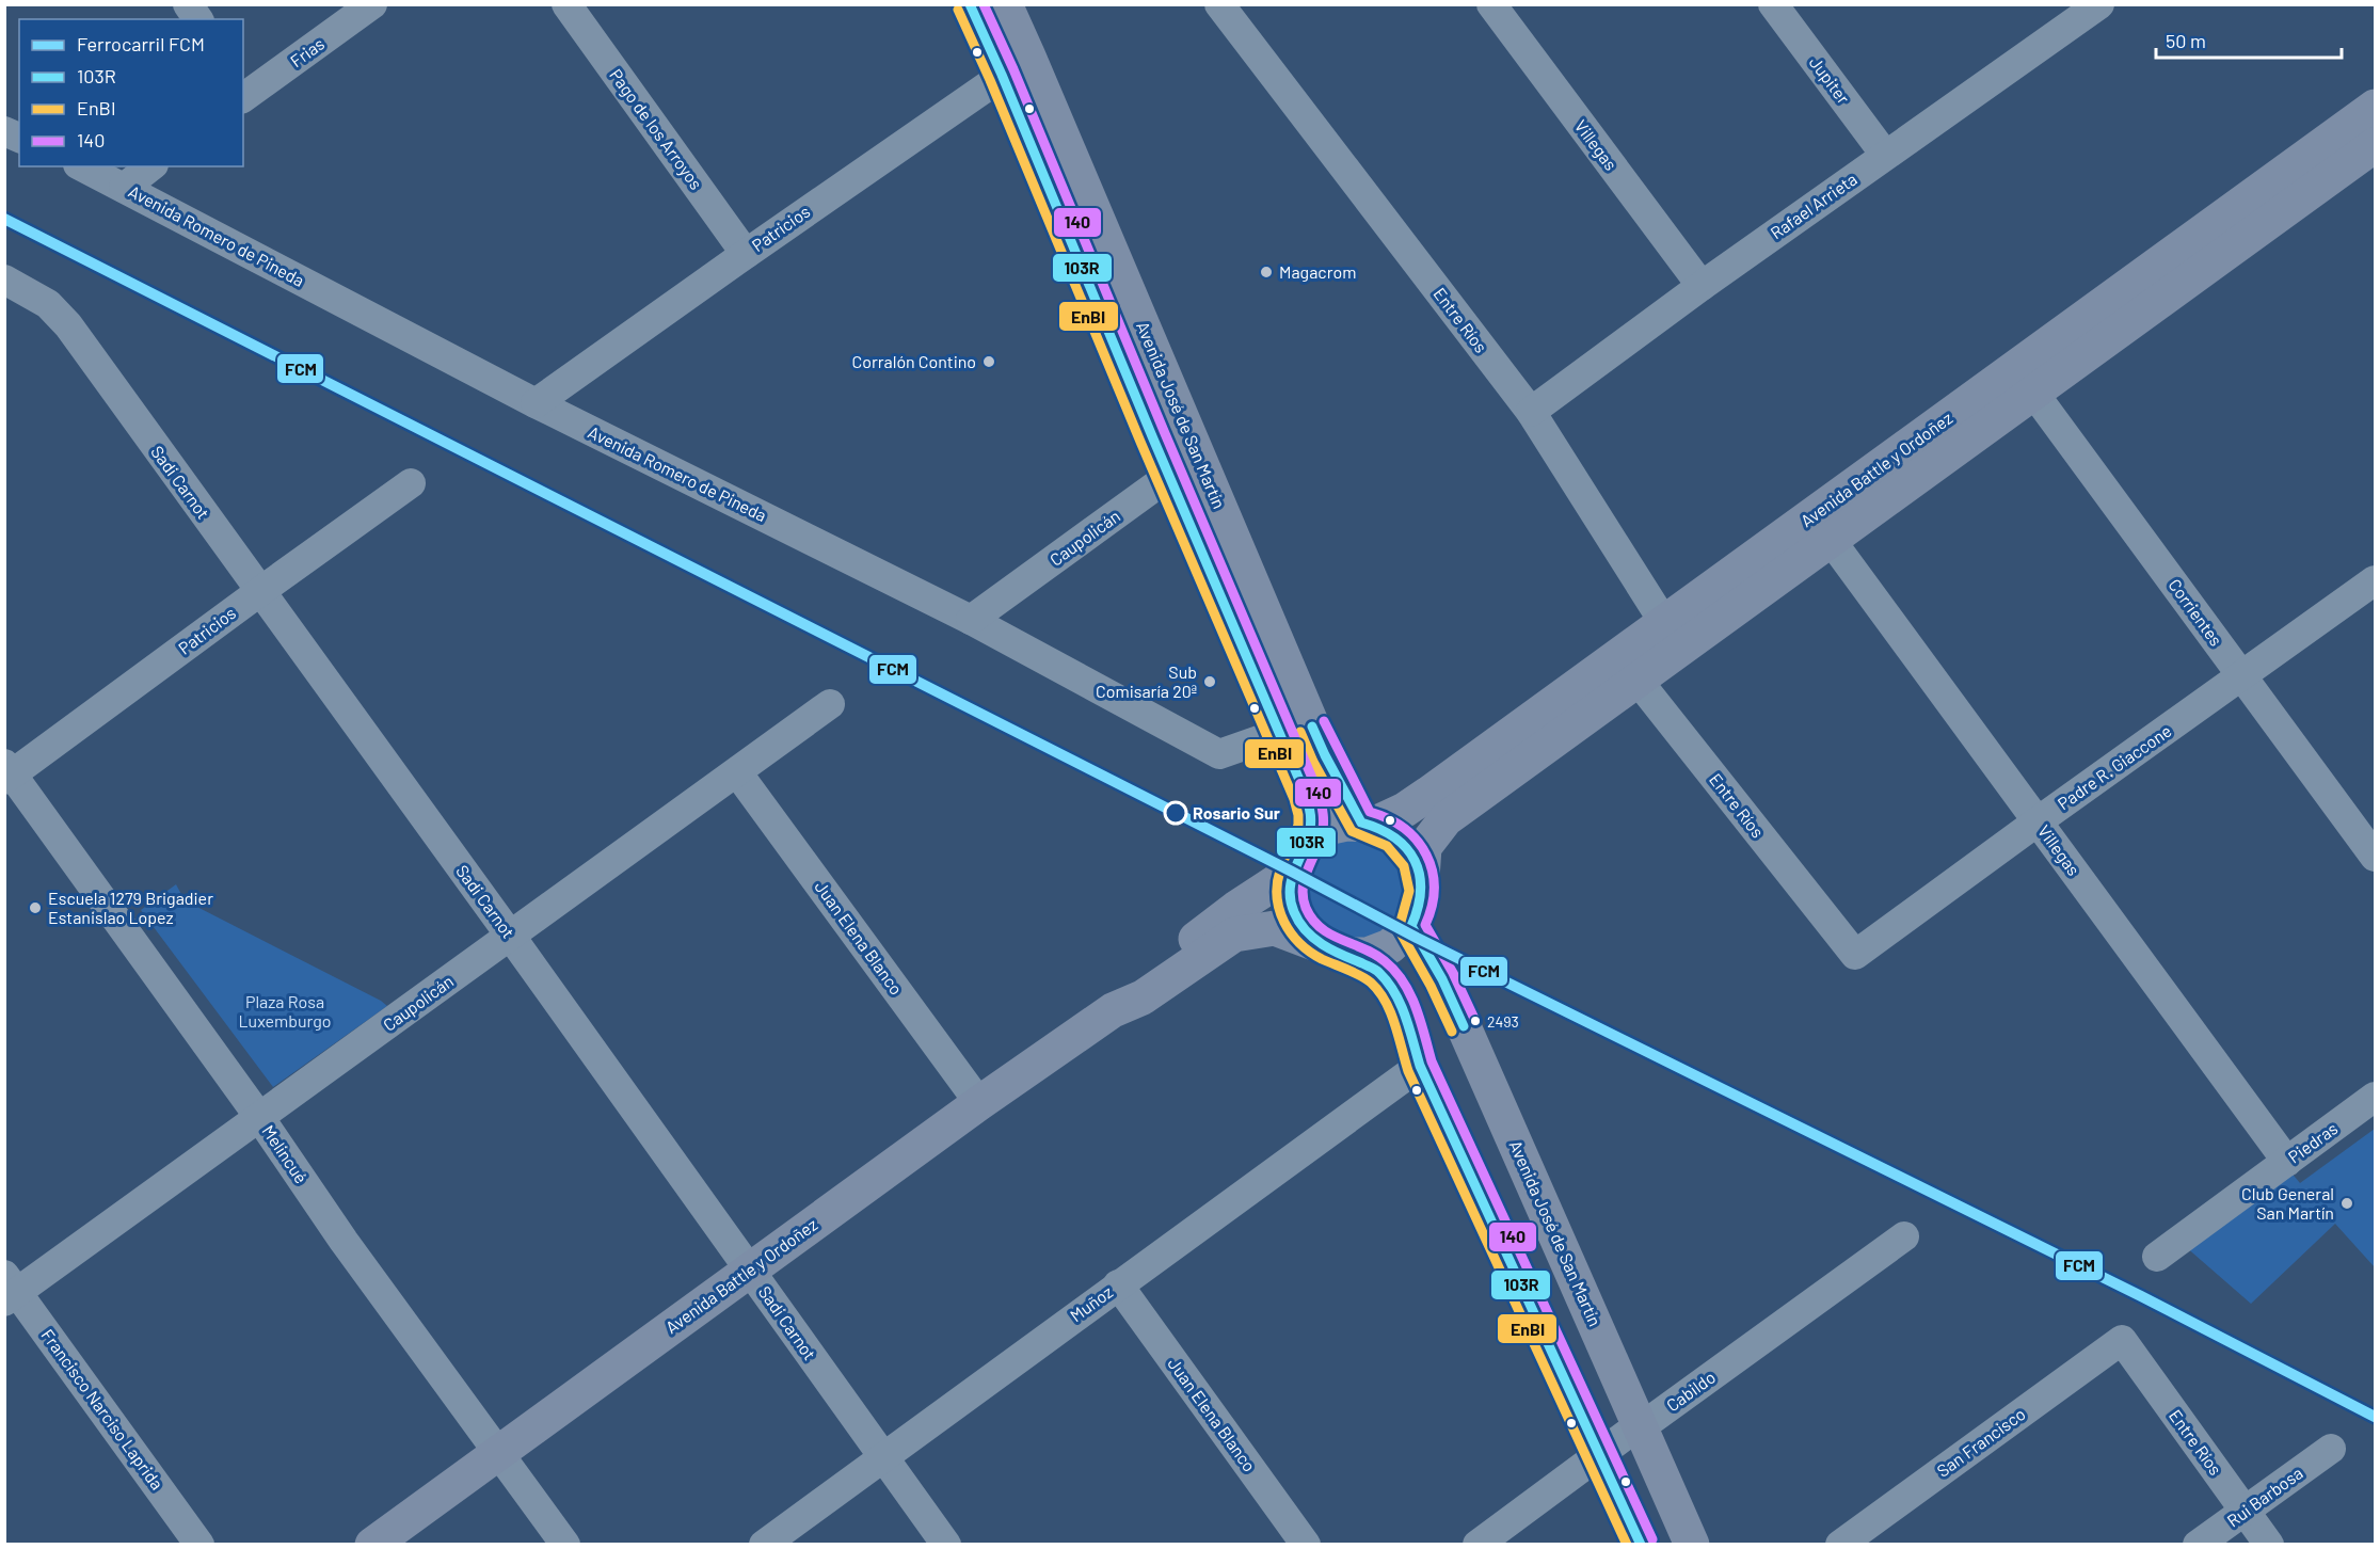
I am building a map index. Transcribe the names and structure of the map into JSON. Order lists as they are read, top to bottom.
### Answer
{
  "streets": {
    "main road": ["Avenida José de San Martín", "Avenida Battle y Ordoñez"],
    "street": [
      "Frias",
      "Jupiter",
      "Pago de los Arroyos",
      "Villegas",
      "Rafael Arrieta",
      "Patricios",
      "Avenida Romero de Pineda",
      "Entre Ríos",
      "Sadi Carnot",
      "Caupolicán",
      "Corrientes",
      "Padre R. Giaccone",
      "Juan Elena Blanco",
      "Piedras",
      "Melincué",
      "Muñoz",
      "Cabildo",
      "Francisco Narciso Laprida",
      "San Francisco",
      "Rui Barbosa"
    ]
  },
  "crossings": [
    ["Jupiter", "Rafael Arrieta"],
    ["Pago de los Arroyos", "Patricios"],
    ["Villegas", "Rafael Arrieta"],
    ["Villegas", "Avenida Battle y Ordoñez"],
    ["Villegas", "Padre R. Giaccone"],
    ["Villegas", "Piedras"],
    ["Rafael Arrieta", "Entre Ríos"],
    ["Patricios", "Avenida Romero de Pineda"],
    ["Patricios", "Avenida José de San Martín"],
    ["Patricios", "Sadi Carnot"],
    ["Patricios", "Melincué"],
    ["Avenida Romero de Pineda", "Avenida José de San Martín"],
    ["Avenida Romero de Pineda", "Caupolicán"],
    ["Entre Ríos", "Avenida Battle y Ordoñez"],
    ["Entre Ríos", "Padre R. Giaccone"],
    ["Entre Ríos", "San Francisco"],
    ["Entre Ríos", "Rui Barbosa"],
    ["Avenida José de San Martín", "Avenida Battle y Ordoñez"],
    ["Avenida José de San Martín", "Caupolicán"],
    ["Avenida José de San Martín", "Cabildo"],
    ["Avenida Battle y Ordoñez", "Sadi Carnot"],
    ["Avenida Battle y Ordoñez", "Corrientes"],
    ["Avenida Battle y Ordoñez", "Juan Elena Blanco"],
    ["Avenida Battle y Ordoñez", "Melincué"],
    ["Sadi Carnot", "Caupolicán"],
    ["Sadi Carnot", "Muñoz"],
    ["Caupolicán", "Juan Elena Blanco"],
    ["Caupolicán", "Melincué"],
    ["Caupolicán", "Francisco Narciso Laprida"],
    ["Corrientes", "Padre R. Giaccone"],
    ["Juan Elena Blanco", "Muñoz"]
  ],
  "parks": ["Plaza Rosa Luxemburgo"],
  "places": [
    "Magacrom",
    "Corralón Contino",
    "Sub Comisaría 20ª",
    "Rosario Sur",
    "Escuela 1279 Brigadier Estanislao Lopez",
    "2493",
    "Club General San Martín"
  ],
  "lines": [
    "transit line 103R",
    "transit line 140",
    "transit line EnBI",
    "rail line FCM"
  ],
  "legend": [
    "Ferrocarril FCM",
    "103R",
    "EnBI",
    "140"
  ],
  "scale_bar": "50 m"
}
